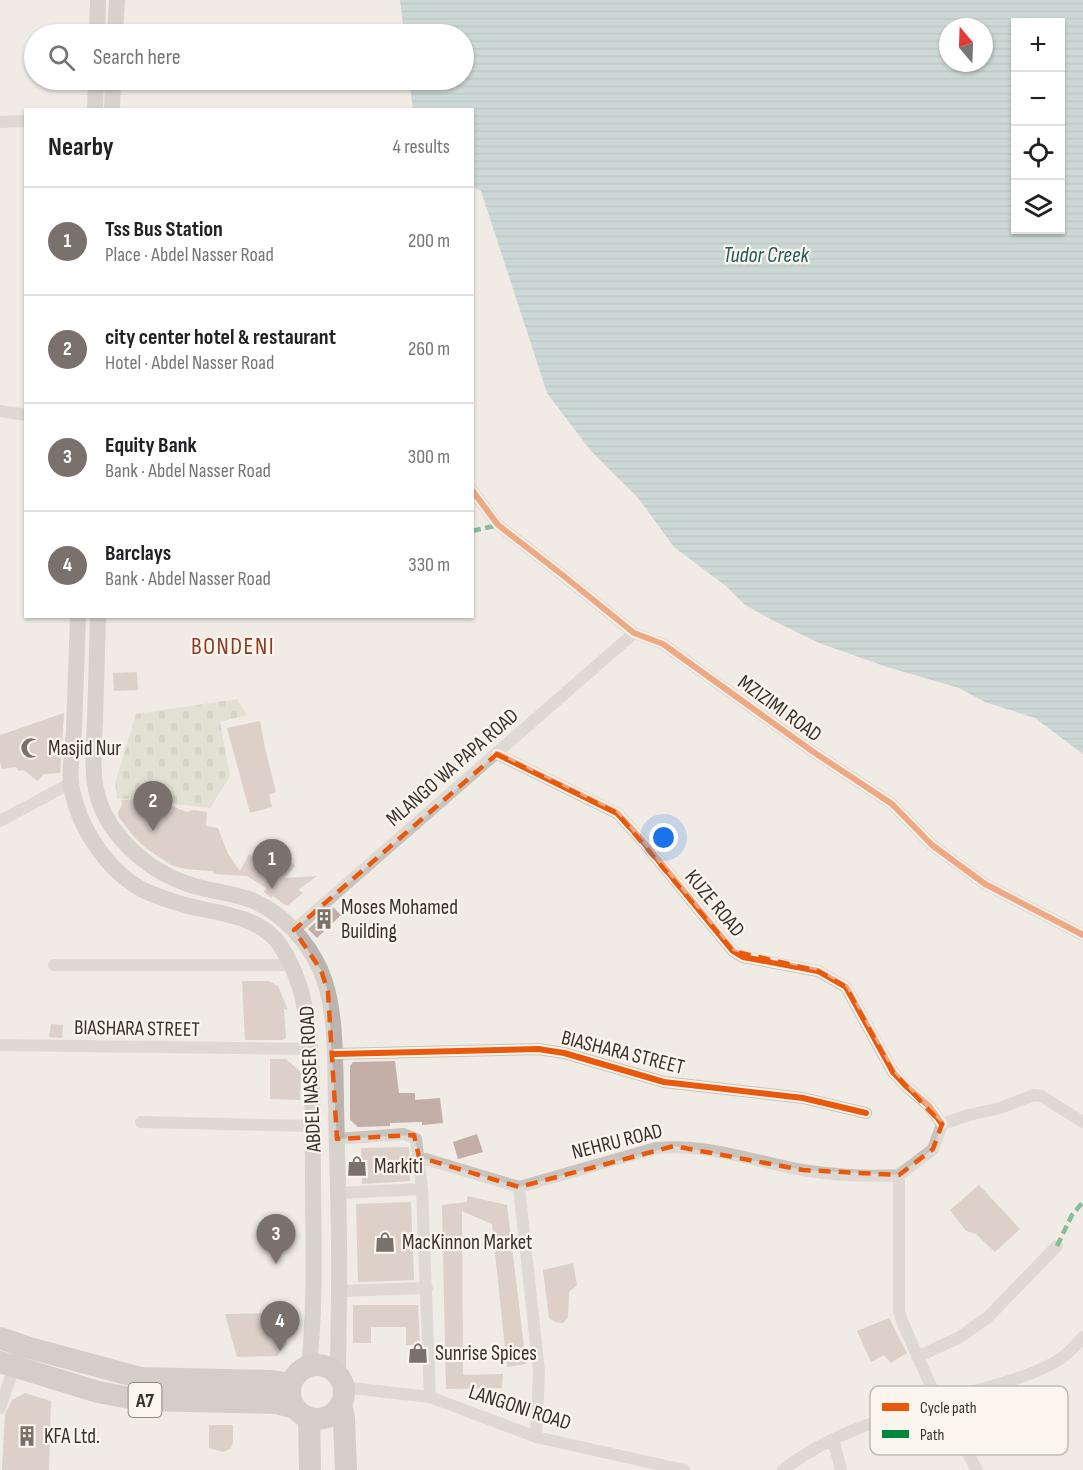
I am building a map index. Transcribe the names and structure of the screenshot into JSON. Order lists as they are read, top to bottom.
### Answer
{
  "streets": {
    "highway": ["A7"],
    "main road": ["ABDEL NASSER ROAD"],
    "street": [
      "MZIZIMI ROAD",
      "MLANGO WA PAPA ROAD",
      "KUZE ROAD",
      "BIASHARA STREET",
      "NEHRU ROAD",
      "LANGONI ROAD"
    ]
  },
  "crossings": [
    ["MZIZIMI ROAD", "MLANGO WA PAPA ROAD"],
    ["MLANGO WA PAPA ROAD", "KUZE ROAD"],
    ["MLANGO WA PAPA ROAD", "ABDEL NASSER ROAD"],
    ["BIASHARA STREET", "ABDEL NASSER ROAD"],
    ["ABDEL NASSER ROAD", "A7"],
    ["ABDEL NASSER ROAD", "LANGONI ROAD"],
    ["A7", "LANGONI ROAD"]
  ],
  "districts": ["BONDENI"],
  "water": ["Tudor Creek"],
  "places": {
    "mosque": ["Masjid Nur"],
    "building": ["Moses Mohamed Building", "KFA Ltd."],
    "shop": ["Markiti", "MacKinnon Market", "Sunrise Spices"]
  },
  "legend": ["Cycle path", "Path"],
  "north": "top",
  "page": {
    "map_buttons": ["+", "−"],
    "search": "Search here",
    "heading": ["Nearby", "4 results"],
    "list": [
      {
        "mark": "1",
        "name": "Tss Bus Station",
        "note": "Place · Abdel Nasser Road",
        "value": "200 m"
      },
      {
        "mark": "2",
        "name": "city center hotel & restaurant",
        "note": "Hotel · Abdel Nasser Road",
        "value": "260 m"
      },
      {
        "mark": "3",
        "name": "Equity Bank",
        "note": "Bank · Abdel Nasser Road",
        "value": "300 m"
      },
      {
        "mark": "4",
        "name": "Barclays",
        "note": "Bank · Abdel Nasser Road",
        "value": "330 m"
      }
    ],
    "pins": [
      "2",
      "1",
      "3",
      "4"
    ]
  }
}
